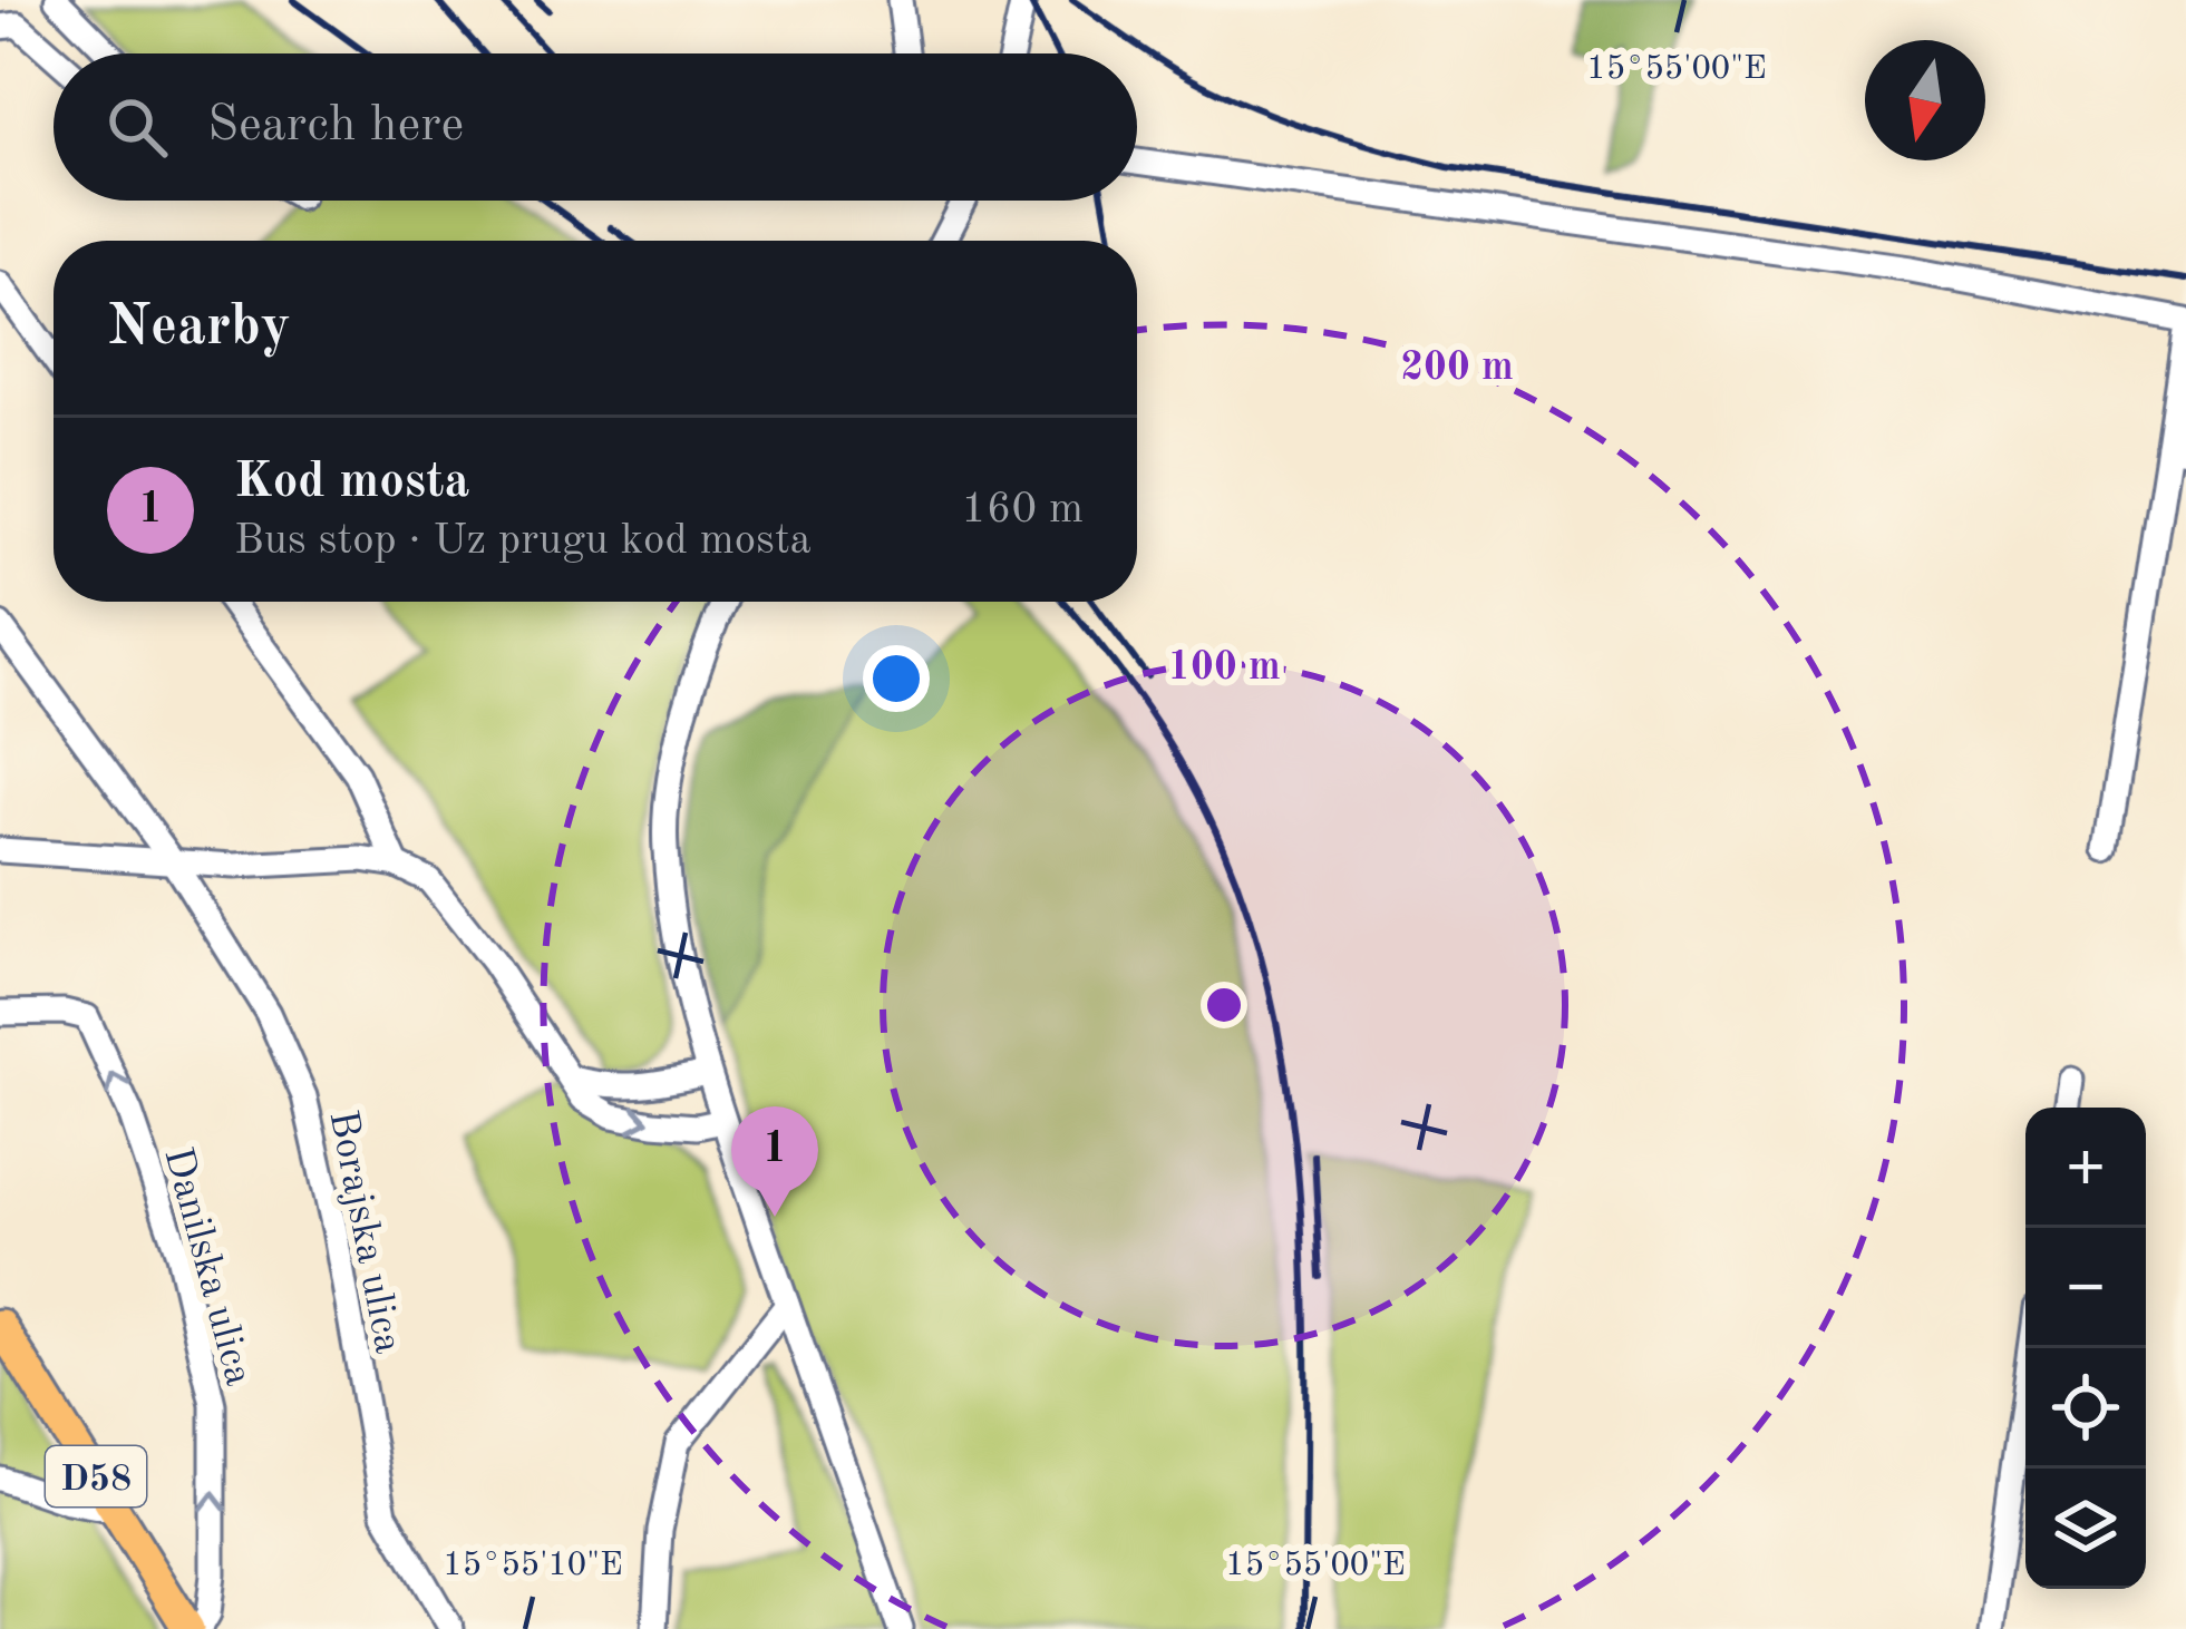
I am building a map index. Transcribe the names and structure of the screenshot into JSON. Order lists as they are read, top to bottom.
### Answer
{
  "streets": {
    "main road": ["D58"],
    "street": ["Borajska ulica", "Danilska ulica"]
  },
  "one_way": ["Danilska ulica"],
  "north": "bottom",
  "page": {
    "search": "Search here",
    "heading": "Nearby",
    "list": [
      {
        "mark": "1",
        "name": "Kod mosta",
        "note": "Bus stop · Uz prugu kod mosta",
        "value": "160 m"
      }
    ],
    "pins": "1",
    "map_buttons": ["+", "−"]
  },
  "coordinates": ["15°55'00\"E", "15°55'10\"E"],
  "rings": ["200 m", "100 m"]
}
